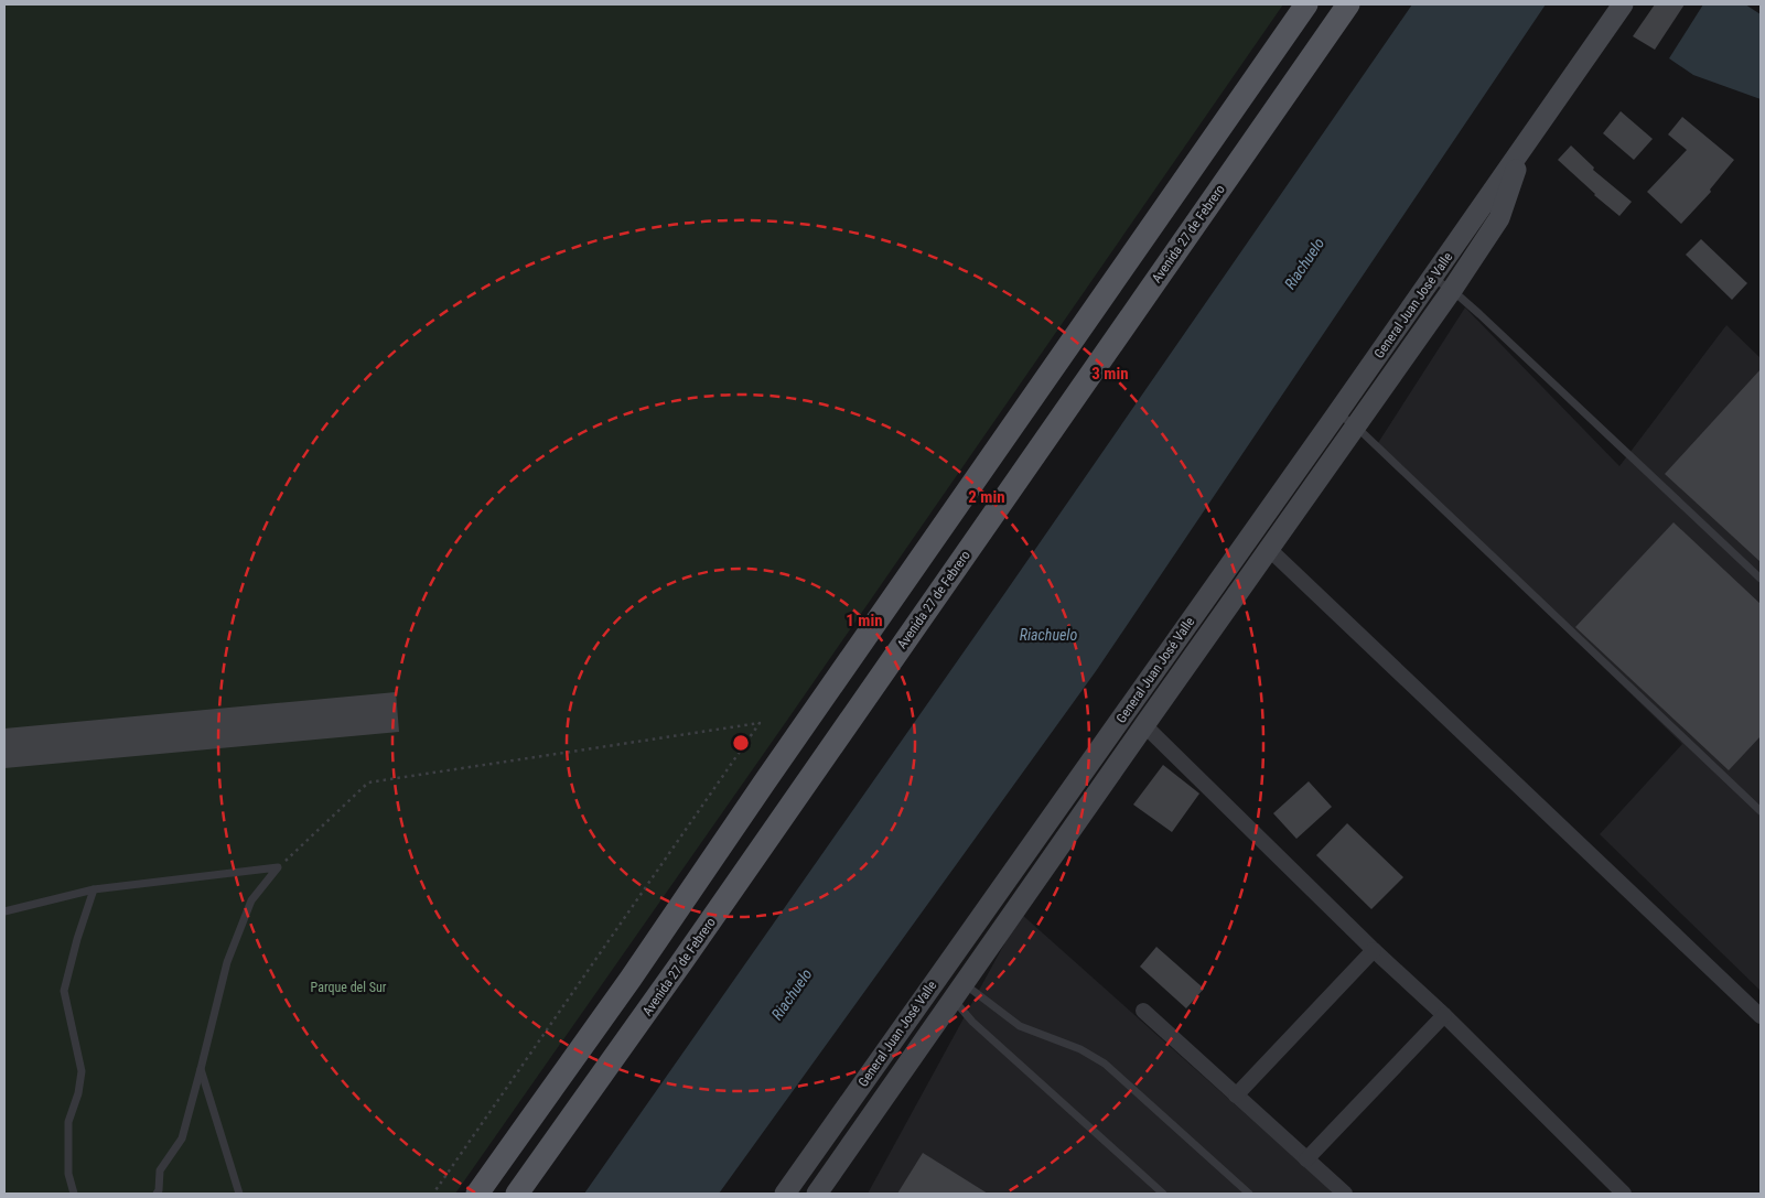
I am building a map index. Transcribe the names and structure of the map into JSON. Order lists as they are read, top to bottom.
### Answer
{
  "streets": {
    "main road": ["Avenida 27 de Febrero", "General Juan José Valle"]
  },
  "water": ["Riachuelo"],
  "parks": ["Parque del Sur"],
  "rings": ["3 min", "2 min", "1 min"]
}
